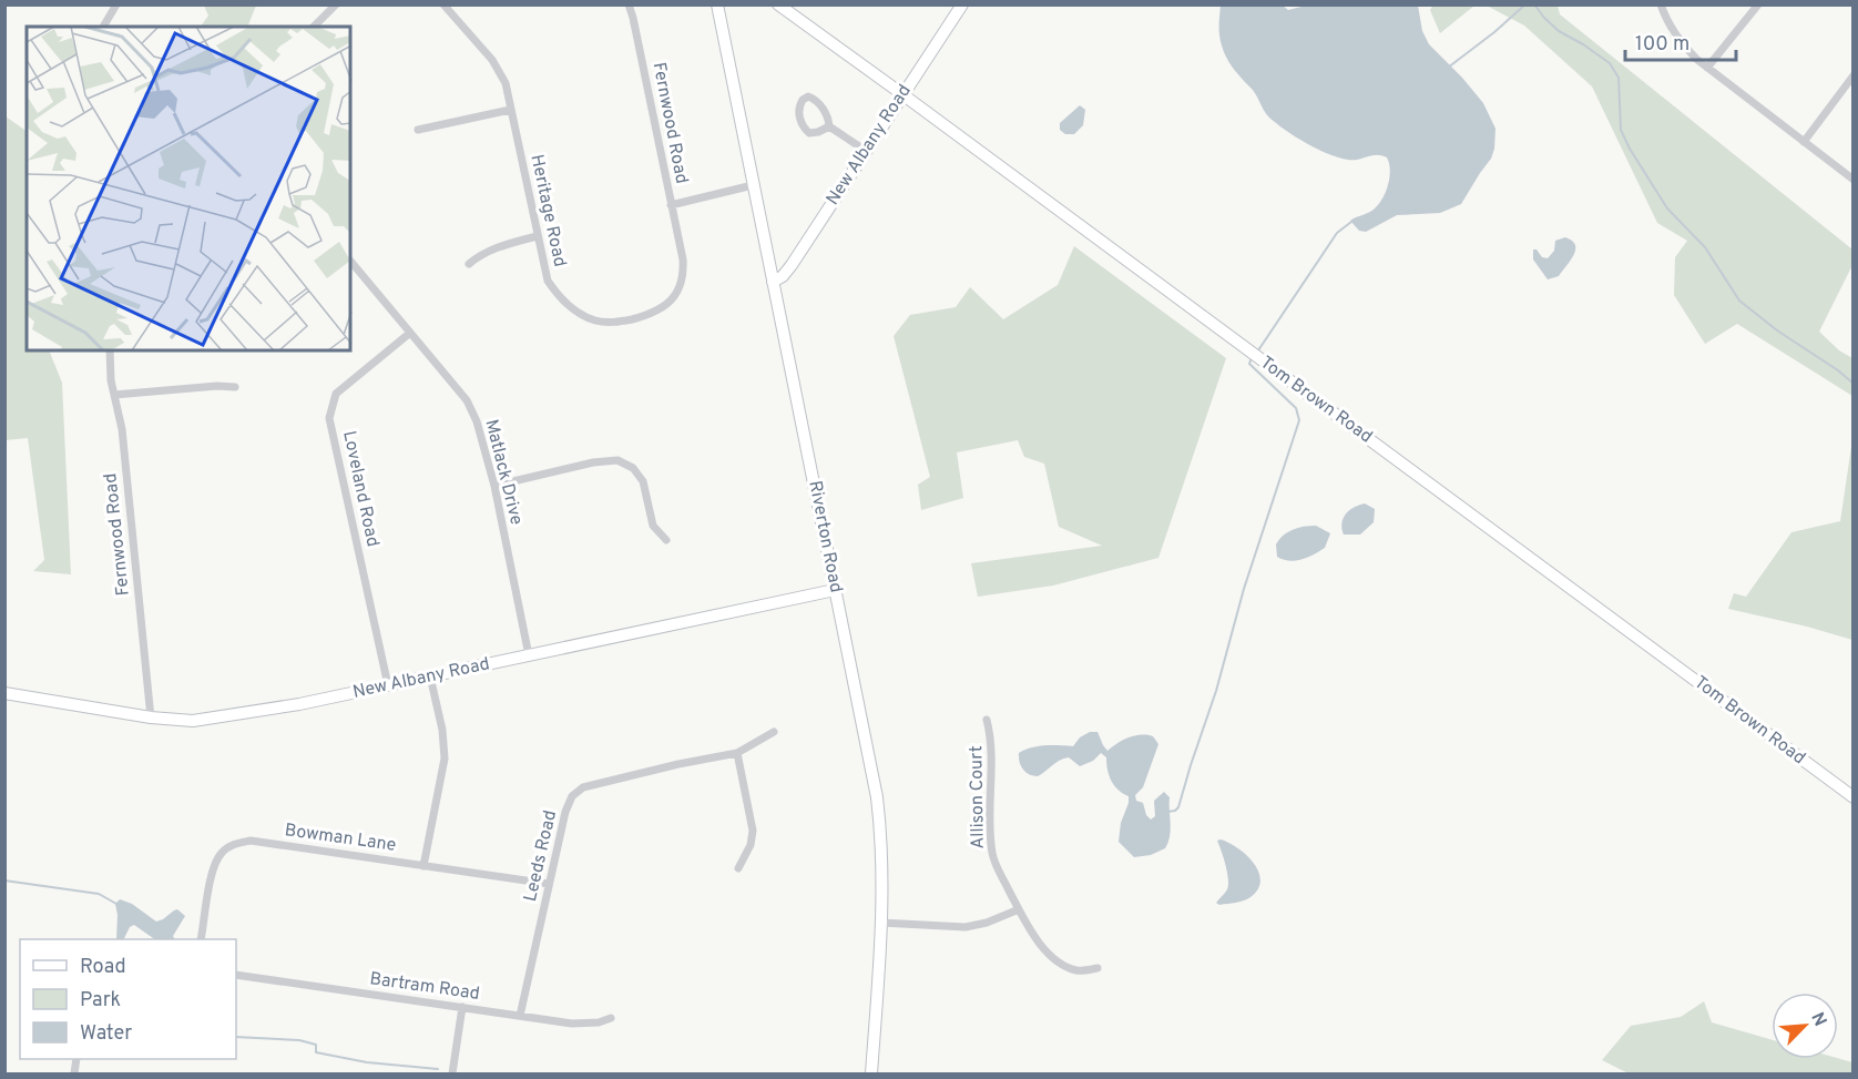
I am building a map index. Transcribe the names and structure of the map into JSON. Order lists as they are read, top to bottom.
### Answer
{
  "streets": {
    "main road": ["New Albany Road", "Tom Brown Road", "Riverton Road"],
    "street": [
      "Fernwood Road",
      "Heritage Road",
      "Matlack Drive",
      "Loveland Road",
      "Allison Court",
      "Bowman Lane",
      "Leeds Road",
      "Bartram Road"
    ]
  },
  "crossings": [
    ["Fernwood Road", "New Albany Road"],
    ["Fernwood Road", "Heritage Road"],
    ["Fernwood Road", "Riverton Road"],
    ["New Albany Road", "Tom Brown Road"],
    ["New Albany Road", "Matlack Drive"],
    ["New Albany Road", "Loveland Road"],
    ["New Albany Road", "Riverton Road"],
    ["Matlack Drive", "Loveland Road"],
    ["Bowman Lane", "Leeds Road"],
    ["Leeds Road", "Bartram Road"]
  ],
  "legend": ["Road", "Park", "Water"],
  "scale_bar": "100 m",
  "north": "top right"
}
